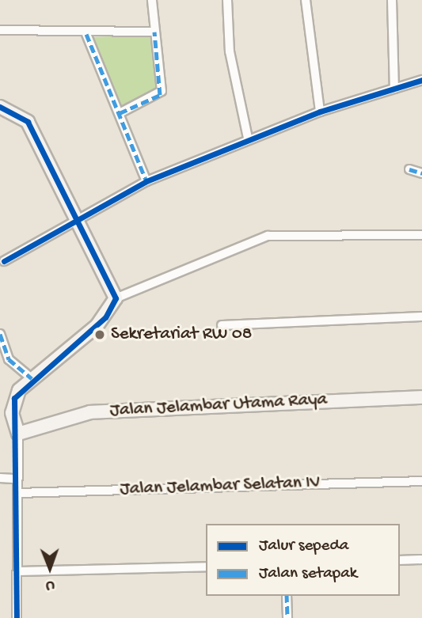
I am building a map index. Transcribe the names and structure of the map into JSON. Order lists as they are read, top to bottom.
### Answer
{
  "streets": {
    "street": ["Jalan Jelambar Utama Raya", "Jalan Jelambar Selatan IV"]
  },
  "places": ["Sekretariat RW 08"],
  "legend": ["Jalur sepeda", "Jalan setapak"],
  "north": "bottom"
}
